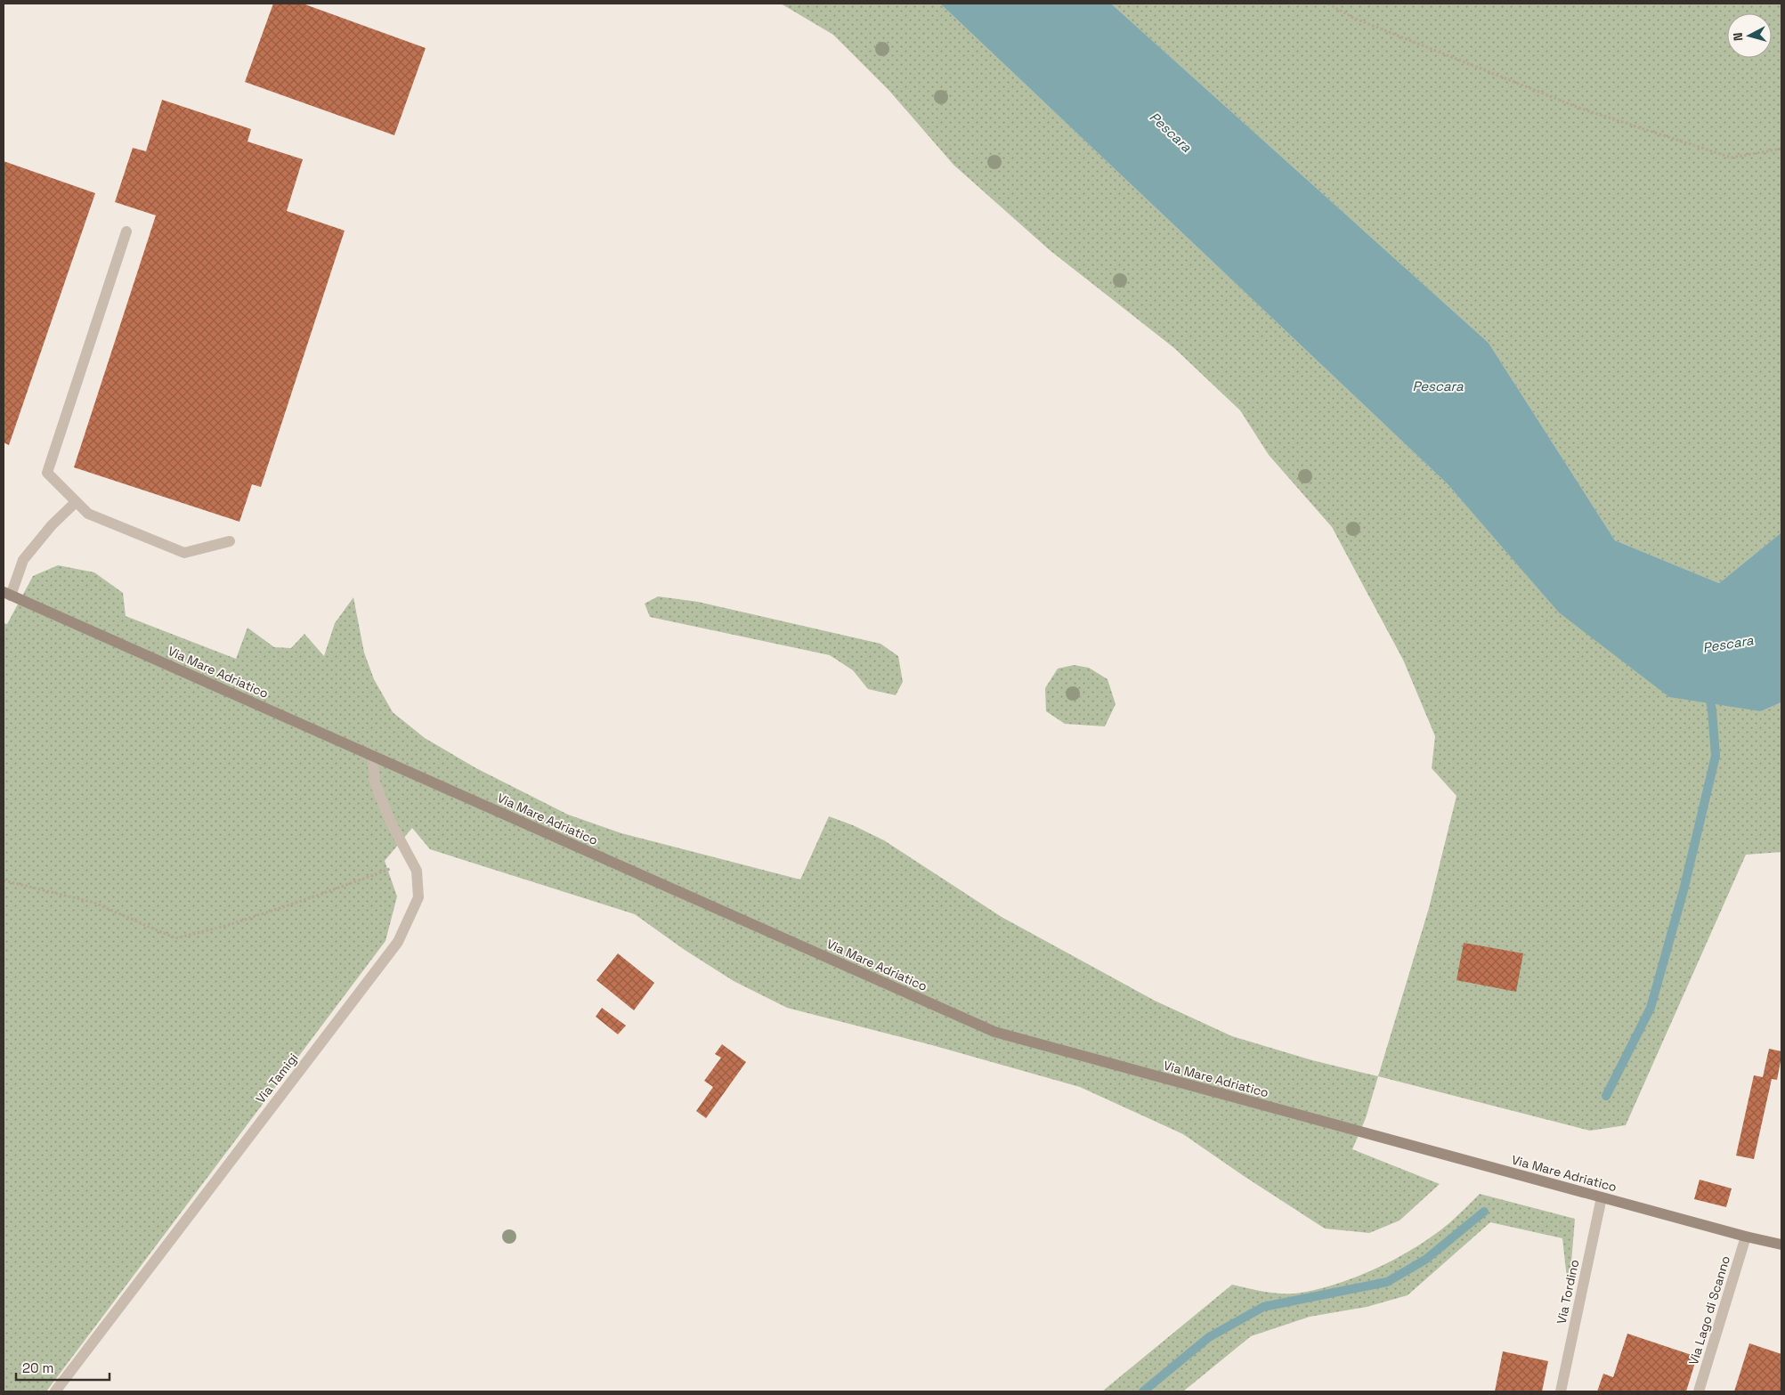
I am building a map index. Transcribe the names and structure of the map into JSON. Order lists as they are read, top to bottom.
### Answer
{
  "streets": {
    "main road": ["Via Mare Adriatico"],
    "street": ["Via Tamigi", "Via Tordino", "Via Lago di Scanno"]
  },
  "crossings": [
    ["Via Mare Adriatico", "Via Tamigi"],
    ["Via Mare Adriatico", "Via Tordino"],
    ["Via Mare Adriatico", "Via Lago di Scanno"]
  ],
  "water": ["Pescara"],
  "scale_bar": "20 m",
  "north": "left"
}
